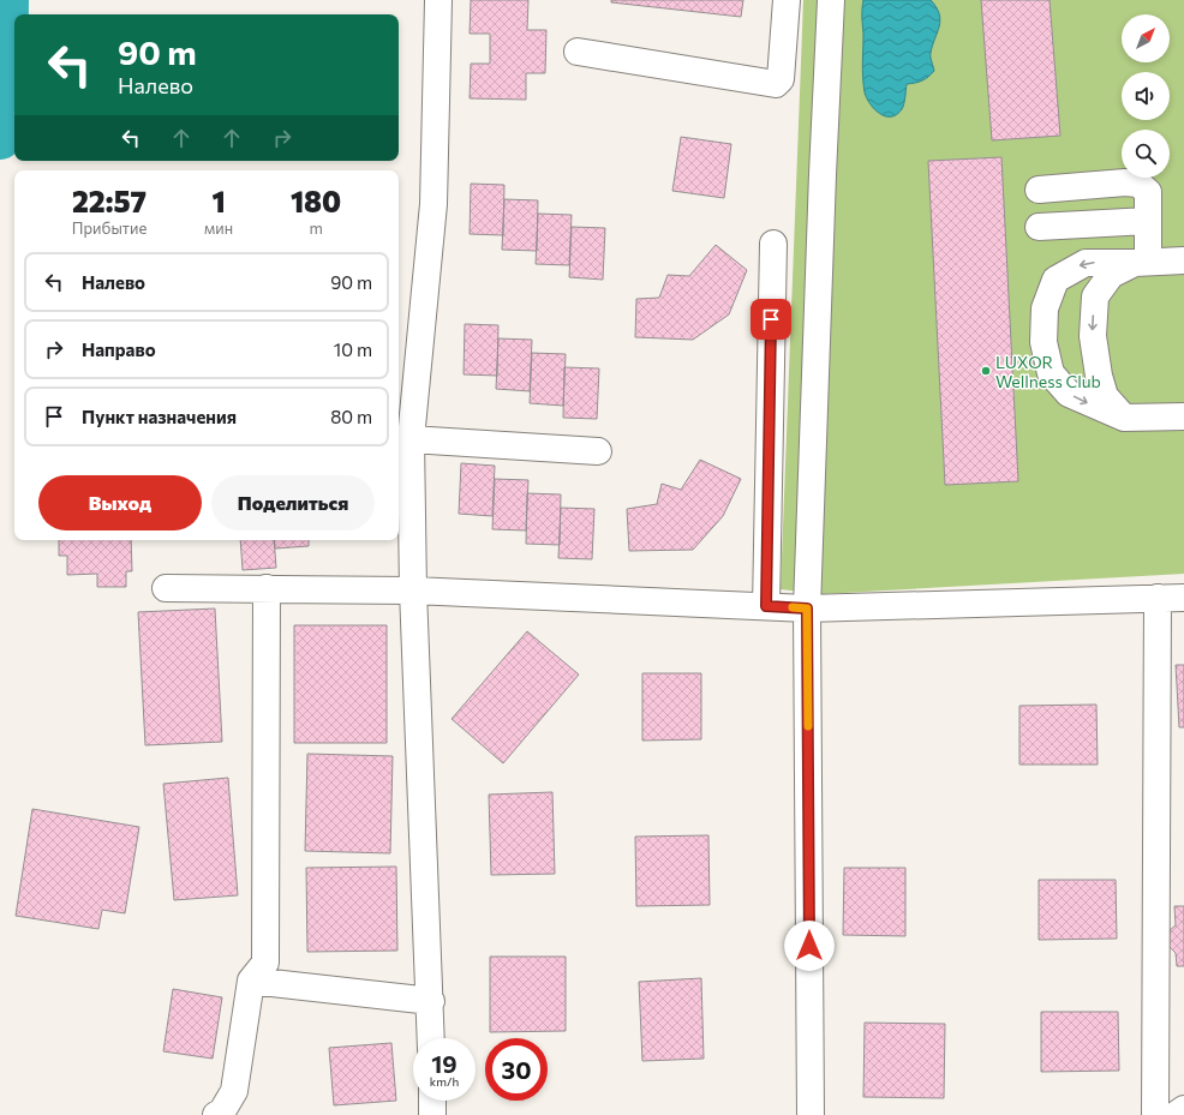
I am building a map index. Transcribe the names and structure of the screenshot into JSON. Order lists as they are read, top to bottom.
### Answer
{
  "places": ["LUXOR Wellness Club"],
  "north": "top right",
  "page": {
    "turn": ["90 m", "Налево"],
    "eta": [
      "22:57",
      "Прибытие",
      "1",
      "мин",
      "180",
      "m"
    ],
    "list": [
      {
        "name": "Налево",
        "value": "90 m"
      },
      {
        "name": "Направо",
        "value": "10 m"
      },
      {
        "name": "Пункт назначения",
        "value": "80 m"
      }
    ],
    "buttons": ["Выход", "Поделиться"],
    "speed": "19 km/h",
    "limit": "30"
  }
}
